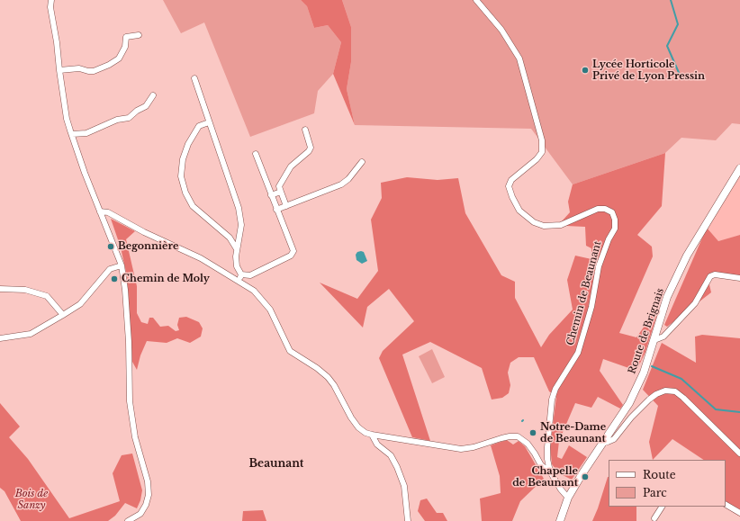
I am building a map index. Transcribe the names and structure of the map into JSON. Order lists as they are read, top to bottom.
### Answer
{
  "streets": {
    "main road": ["Route de Brignais"],
    "street": ["Chemin de Beaunant"]
  },
  "crossings": [
    ["Chemin de Beaunant", "Route de Brignais"]
  ],
  "districts": ["Beaunant"],
  "parks": ["Bois de Sanzy"],
  "places": [
    "Lycée Horticole Privé de Lyon Pressin",
    "Begonnière",
    "Chemin de Moly",
    "Notre-Dame de Beaunant",
    "Chapelle de Beaunant"
  ],
  "legend": ["Route", "Parc"]
}
